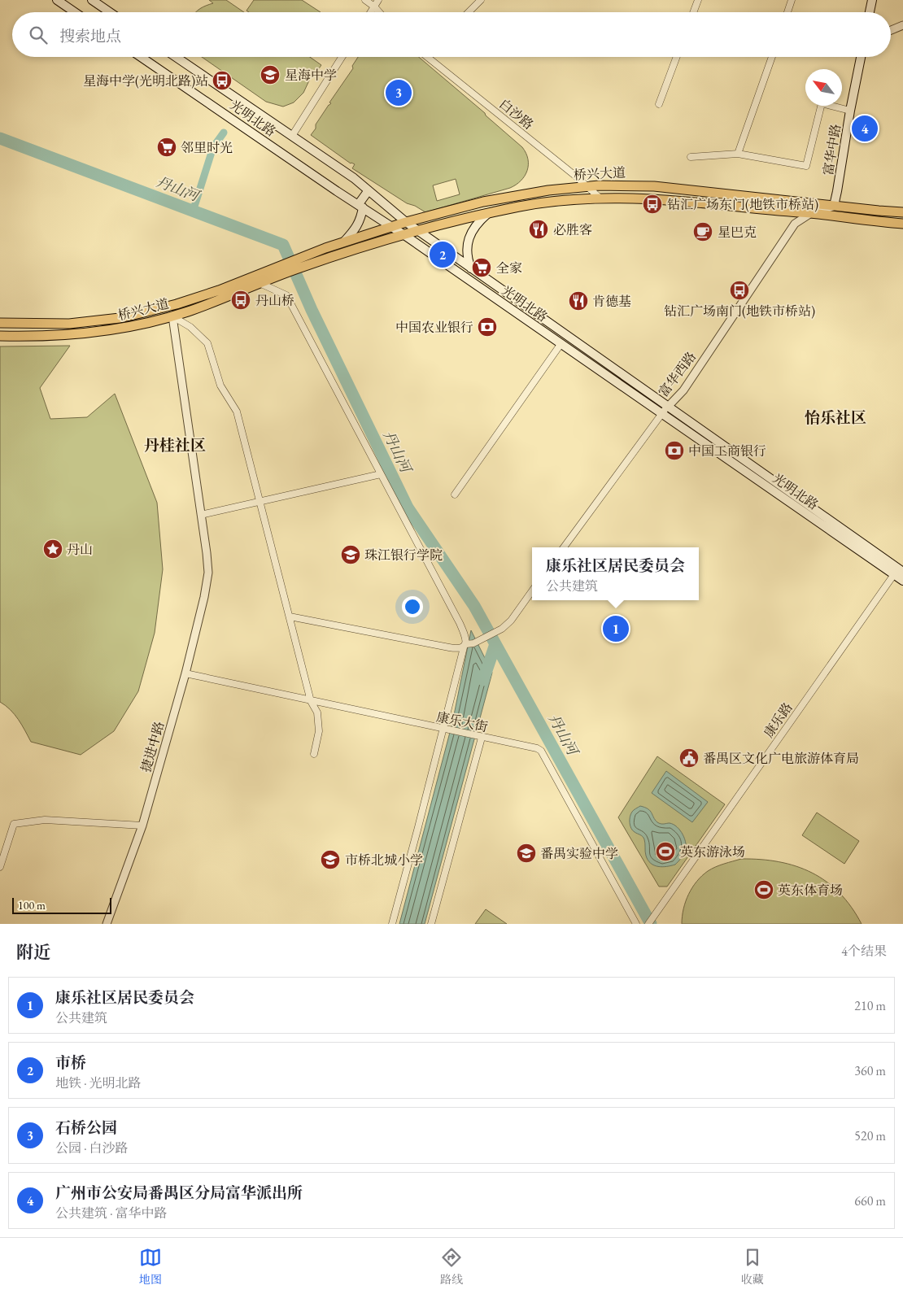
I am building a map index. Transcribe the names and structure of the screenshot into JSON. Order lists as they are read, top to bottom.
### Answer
{
  "streets": {
    "main road": ["光明北路", "富华中路", "桥兴大道"],
    "street": [
      "白沙路",
      "富华西路",
      "康乐路",
      "康乐大街",
      "捷进中路"
    ]
  },
  "crossings": [
    ["白沙路", "桥兴大道"],
    ["光明北路", "桥兴大道"],
    ["光明北路", "富华西路"],
    ["光明北路", "康乐路"],
    ["富华中路", "桥兴大道"],
    ["桥兴大道", "富华西路"],
    ["桥兴大道", "捷进中路"],
    ["康乐大街", "捷进中路"]
  ],
  "districts": ["怡乐社区", "丹桂社区"],
  "water": ["丹山河"],
  "places": {
    "school or university": [
      "星海中学",
      "珠江银行学院",
      "番禺实验中学",
      "市桥北城小学"
    ],
    "bus stop": [
      "星海中学(光明北路)站",
      "钻汇广场东门(地铁市桥站)",
      "钻汇广场南门(地铁市桥站)",
      "丹山桥"
    ],
    "supermarket": ["邻里时光", "全家"],
    "restaurant": ["必胜客", "肯德基"],
    "cafe": ["星巴克"],
    "bank": ["中国农业银行", "中国工商银行"],
    "place": ["丹山"],
    "public building": ["番禺区文化广电旅游体育局"],
    "sports": ["英东游泳场", "英东体育场"]
  },
  "scale_bar": "100 m",
  "north": "top left",
  "page": {
    "search": "搜索地点",
    "pins": [
      "3",
      "4",
      "2",
      "1"
    ],
    "popup": ["康乐社区居民委员会", "公共建筑"],
    "scale": "100 m",
    "heading": ["附近", "4个结果"],
    "list": [
      {
        "mark": "1",
        "name": "康乐社区居民委员会",
        "note": "公共建筑",
        "value": "210 m"
      },
      {
        "mark": "2",
        "name": "市桥",
        "note": "地铁 · 光明北路",
        "value": "360 m"
      },
      {
        "mark": "3",
        "name": "石桥公园",
        "note": "公园 · 白沙路",
        "value": "520 m"
      },
      {
        "mark": "4",
        "name": "广州市公安局番禺区分局富华派出所",
        "note": "公共建筑 · 富华中路",
        "value": "660 m"
      }
    ],
    "nav": ["地图", "路线", "收藏"]
  }
}
